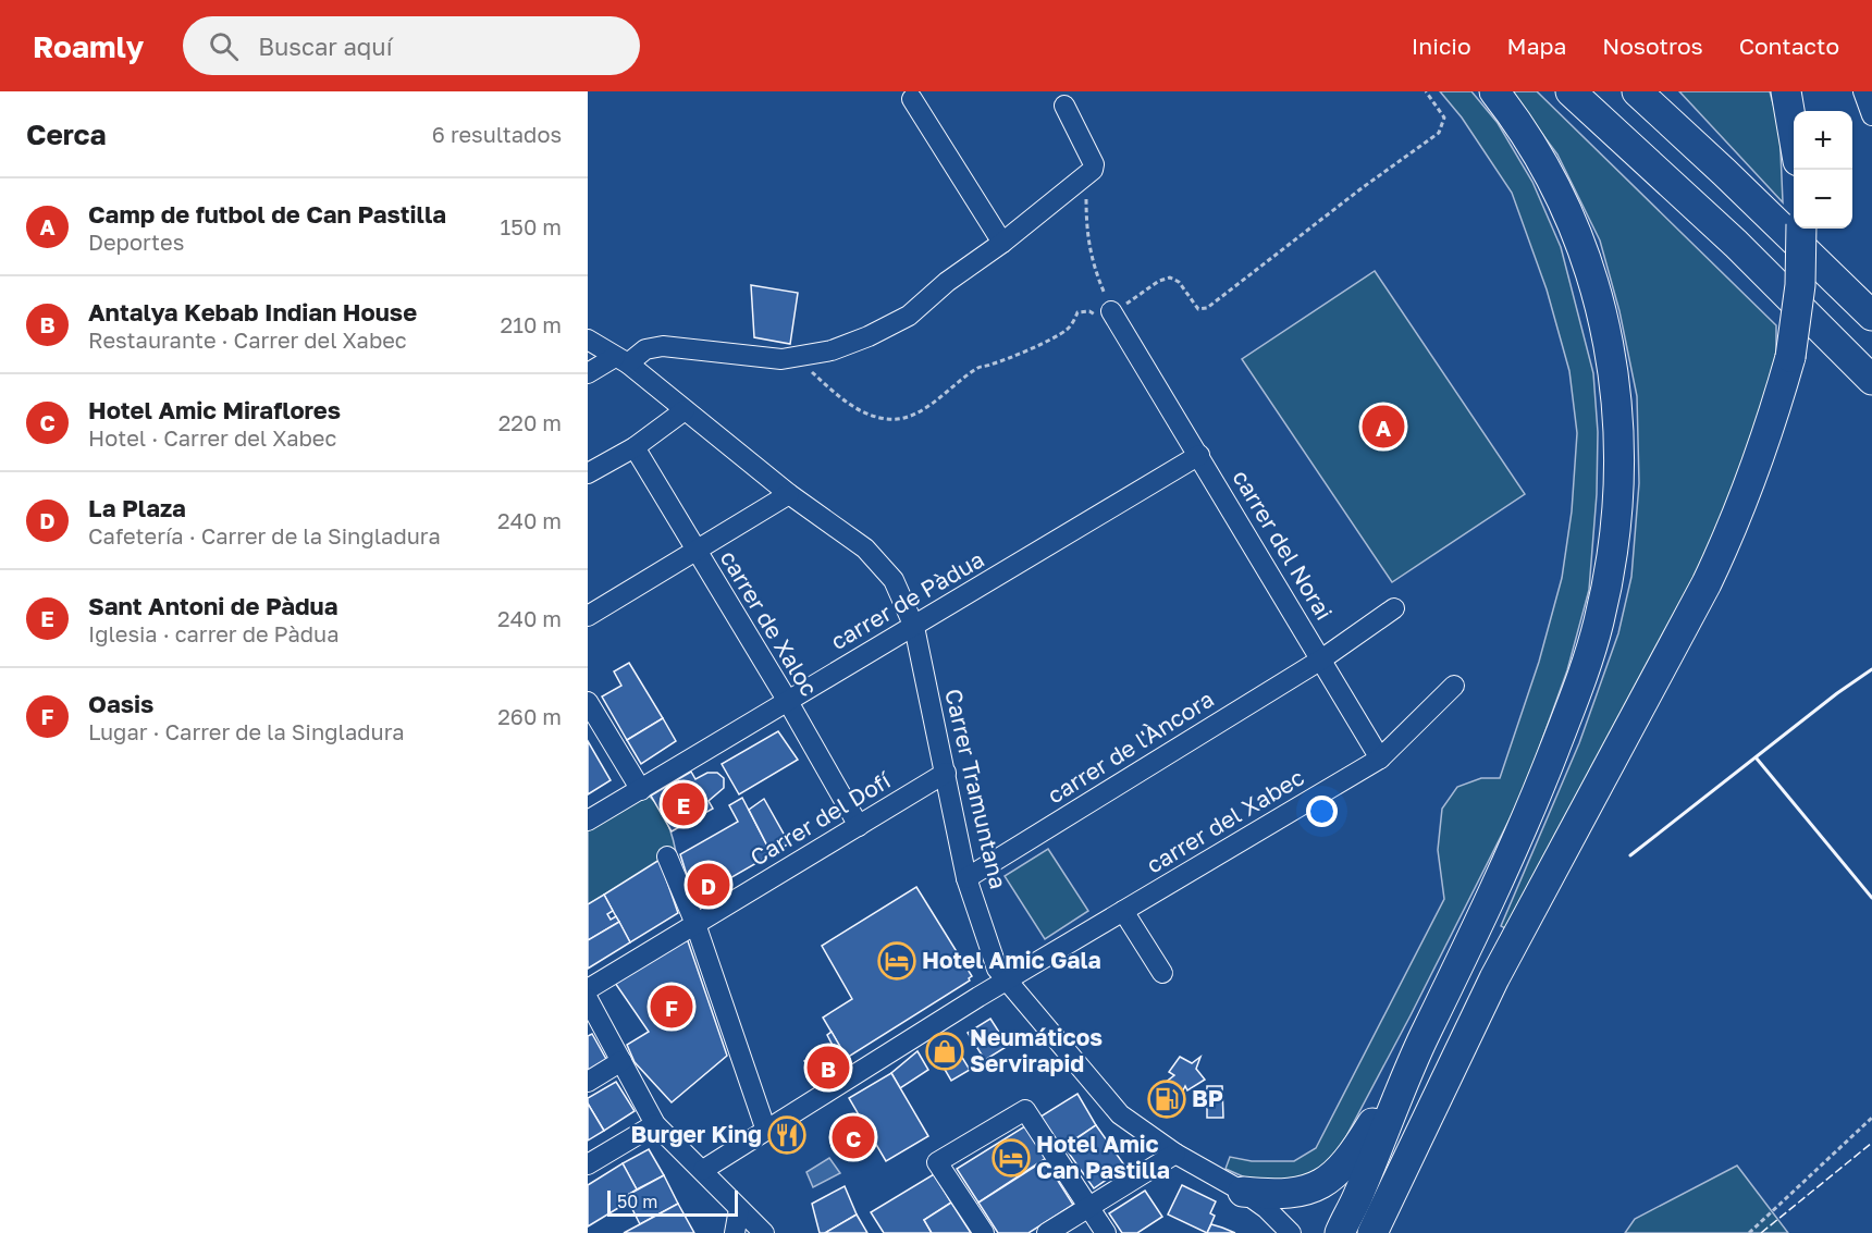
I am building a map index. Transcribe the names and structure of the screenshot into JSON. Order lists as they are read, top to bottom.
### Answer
{
  "streets": {
    "street": [
      "carrer del Norai",
      "carrer de Pàdua",
      "carrer de Xaloc",
      "carrer de l'Àncora",
      "Carrer Tramuntana",
      "Carrer del Dofí",
      "carrer del Xabec"
    ]
  },
  "crossings": [
    ["carrer del Norai", "carrer de Pàdua"],
    ["carrer del Norai", "carrer de l'Àncora"],
    ["carrer de Pàdua", "carrer de Xaloc"],
    ["carrer de Pàdua", "Carrer Tramuntana"],
    ["carrer de Xaloc", "Carrer del Dofí"],
    ["carrer de l'Àncora", "Carrer Tramuntana"],
    ["Carrer Tramuntana", "Carrer del Dofí"],
    ["Carrer Tramuntana", "carrer del Xabec"]
  ],
  "places": {
    "hotel": ["Hotel Amic Gala", "Hotel Amic Can Pastilla"],
    "shop": ["Neumáticos Servirapid"],
    "fuel station": ["BP"],
    "restaurant": ["Burger King"]
  },
  "scale_bar": "50 m",
  "page": {
    "header": "Roamly",
    "search": "Buscar aquí",
    "nav": [
      "Inicio",
      "Mapa",
      "Nosotros",
      "Contacto"
    ],
    "heading": ["Cerca", "6 resultados"],
    "map_buttons": ["+", "−"],
    "list": [
      {
        "mark": "A",
        "name": "Camp de futbol de Can Pastilla",
        "note": "Deportes",
        "value": "150 m"
      },
      {
        "mark": "B",
        "name": "Antalya Kebab Indian House",
        "note": "Restaurante · Carrer del Xabec",
        "value": "210 m"
      },
      {
        "mark": "C",
        "name": "Hotel Amic Miraflores",
        "note": "Hotel · Carrer del Xabec",
        "value": "220 m"
      },
      {
        "mark": "D",
        "name": "La Plaza",
        "note": "Cafetería · Carrer de la Singladura",
        "value": "240 m"
      },
      {
        "mark": "E",
        "name": "Sant Antoni de Pàdua",
        "note": "Iglesia · carrer de Pàdua",
        "value": "240 m"
      },
      {
        "mark": "F",
        "name": "Oasis",
        "note": "Lugar · Carrer de la Singladura",
        "value": "260 m"
      }
    ],
    "pins": [
      "A",
      "E",
      "D",
      "F",
      "B",
      "C"
    ],
    "scale": "50 m"
  }
}
